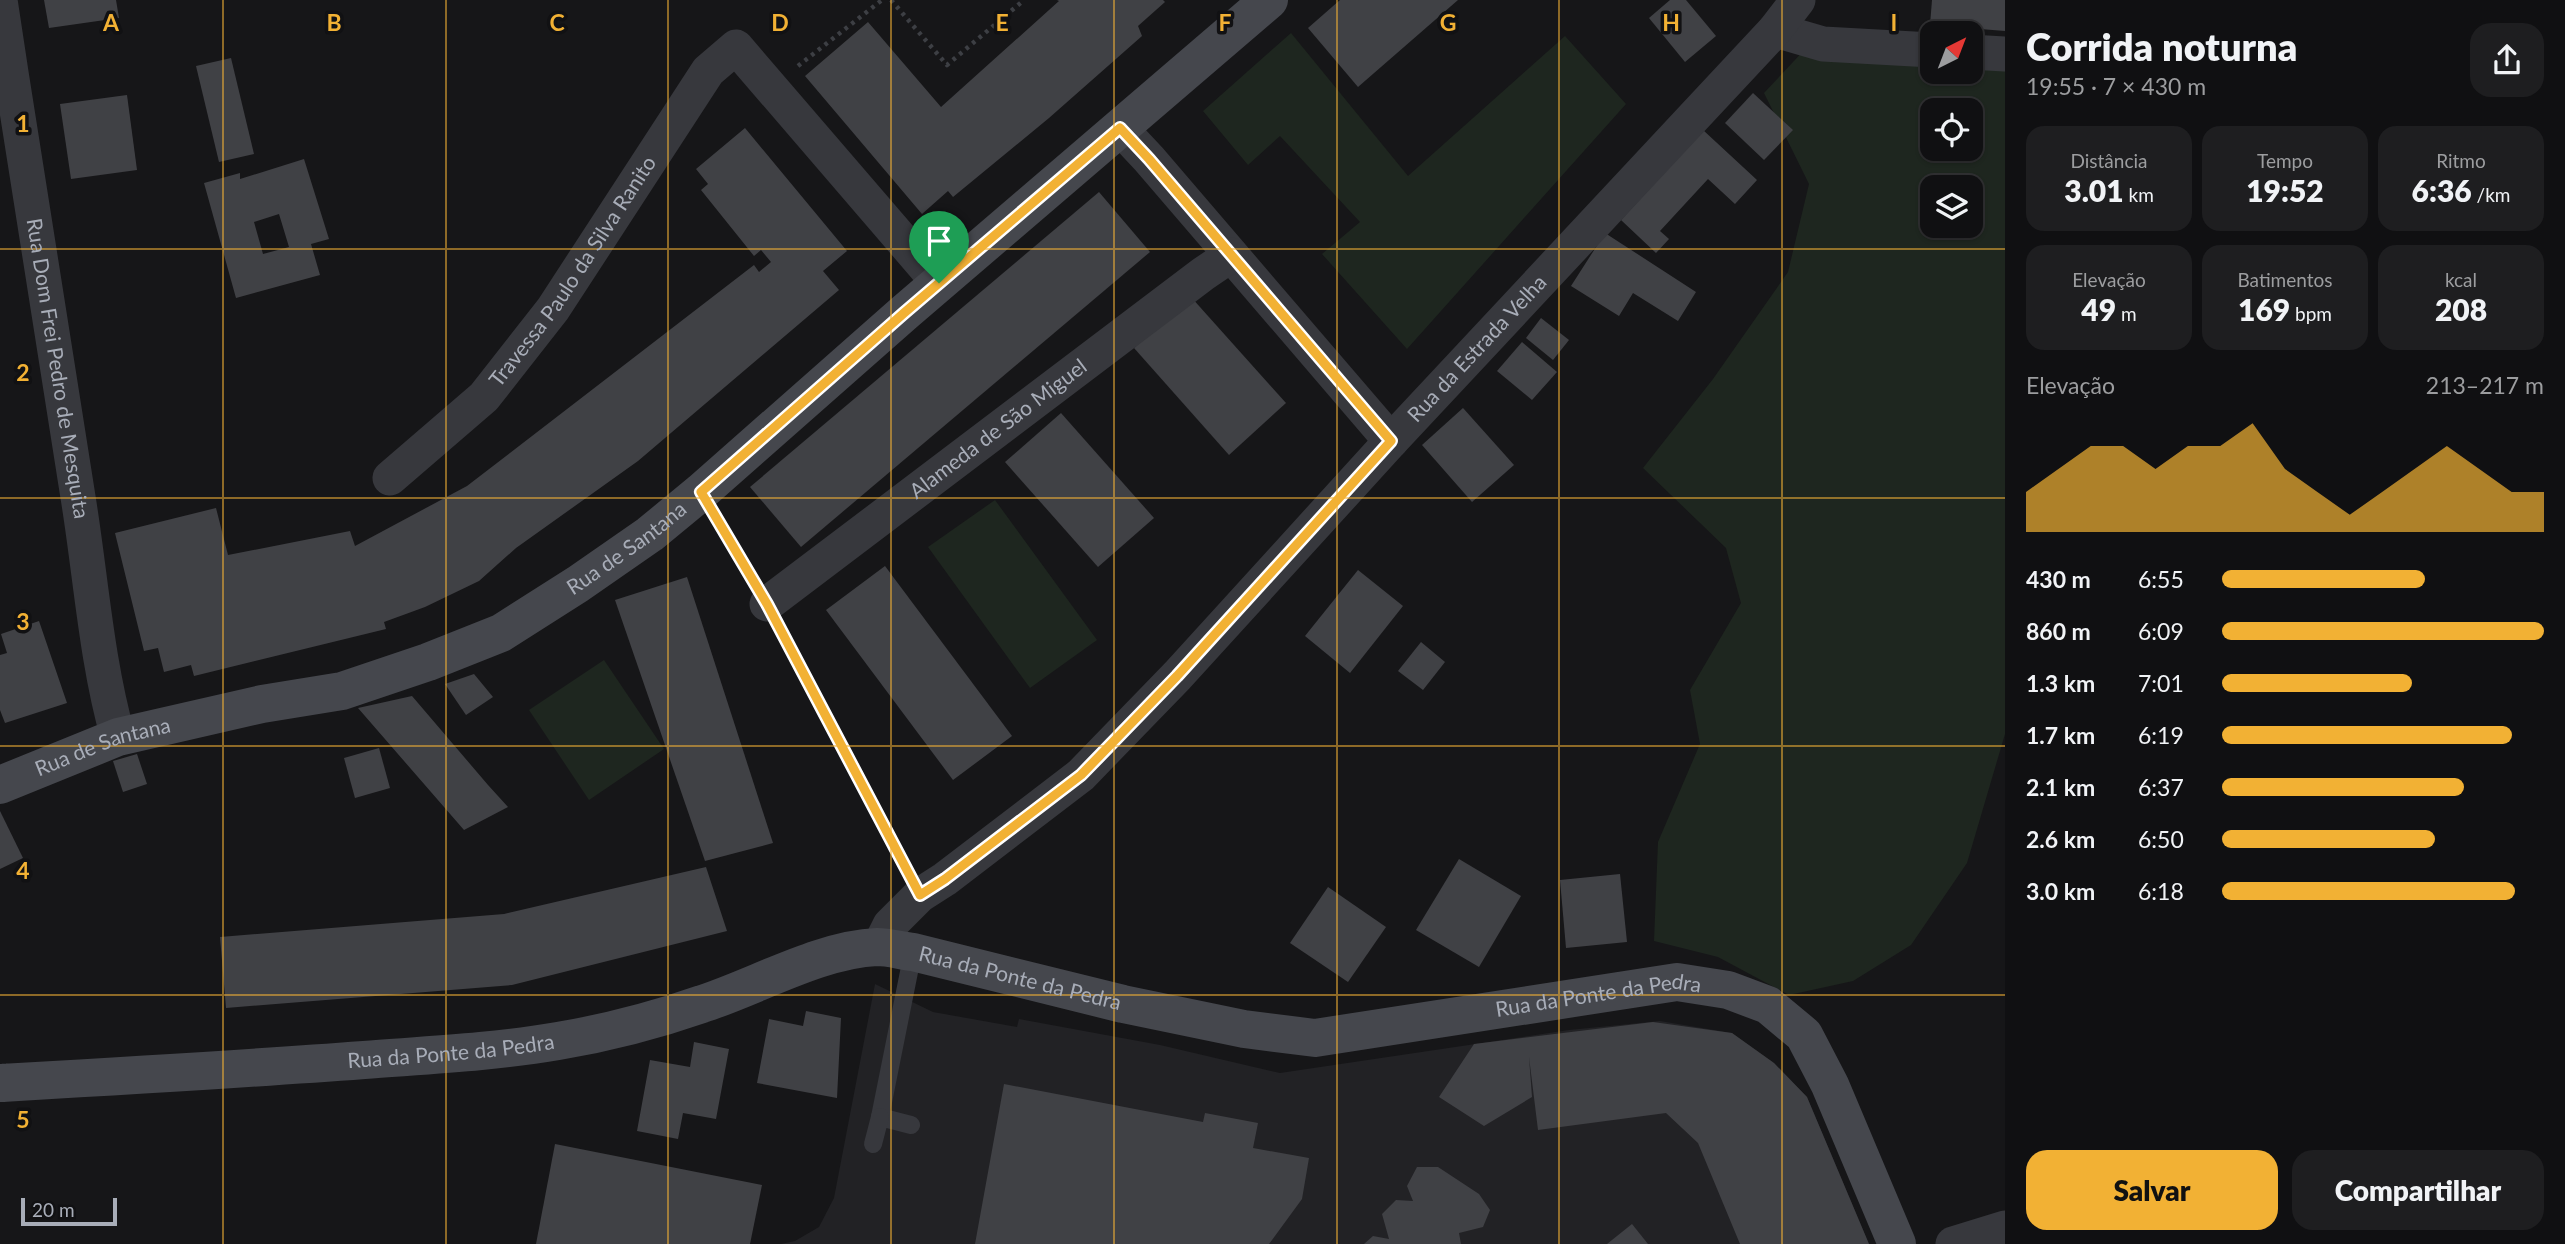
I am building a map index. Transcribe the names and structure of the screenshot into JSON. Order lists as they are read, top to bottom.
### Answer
{
  "streets": {
    "street": [
      "Travessa Paulo da Silva Ranito",
      "Rua da Estrada Velha",
      "Rua Dom Frei Pedro de Mesquita",
      "Alameda de São Miguel",
      "Rua de Santana",
      "Rua da Ponte da Pedra"
    ]
  },
  "crossings": [
    ["Rua da Estrada Velha", "Rua da Ponte da Pedra"],
    ["Rua Dom Frei Pedro de Mesquita", "Rua de Santana"]
  ],
  "scale_bar": "20 m",
  "north": "top right",
  "page": {
    "heading": ["Corrida noturna", "19:55 · 7 × 430 m"],
    "stats": [
      ["Distância", "3.01 km"],
      ["Tempo", "19:52"],
      ["Ritmo", "6:36 /km"],
      ["Elevação", "49 m"],
      ["Batimentos", "169 bpm"],
      ["kcal", "208"]
    ],
    "chart": ["Elevação", "213–217 m"],
    "list": [
      {
        "name": "430 m",
        "note": "6:55"
      },
      {
        "name": "860 m",
        "note": "6:09"
      },
      {
        "name": "1.3 km",
        "note": "7:01"
      },
      {
        "name": "1.7 km",
        "note": "6:19"
      },
      {
        "name": "2.1 km",
        "note": "6:37"
      },
      {
        "name": "2.6 km",
        "note": "6:50"
      },
      {
        "name": "3.0 km",
        "note": "6:18"
      }
    ],
    "buttons": ["Salvar", "Compartilhar"],
    "scale": "20 m"
  },
  "grid": {
    "columns": [
      "A",
      "B",
      "C",
      "D",
      "E",
      "F",
      "G",
      "H",
      "I"
    ],
    "rows": [
      "1",
      "2",
      "3",
      "4",
      "5"
    ]
  }
}
